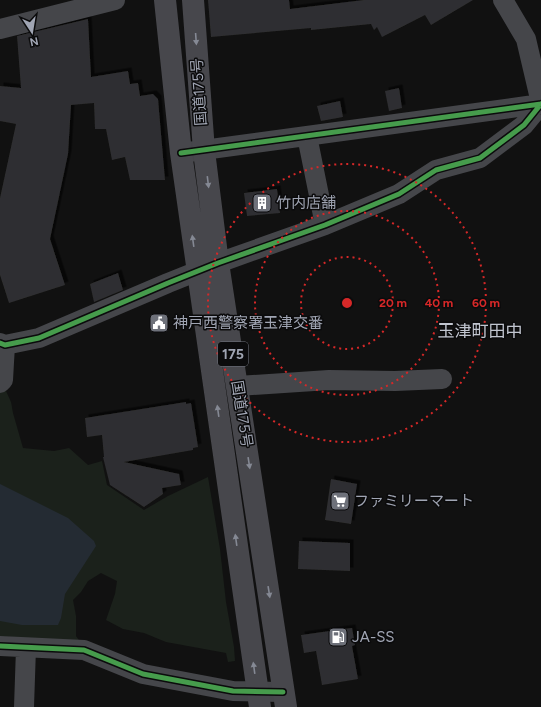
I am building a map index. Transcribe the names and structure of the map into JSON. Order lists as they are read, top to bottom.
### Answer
{
  "streets": {
    "highway": ["国道175号", "175"]
  },
  "districts": ["玉津町田中"],
  "places": {
    "building": ["竹内店舗"],
    "public building": ["神戸西警察署玉津交番"],
    "supermarket": ["ファミリーマート"],
    "fuel station": ["JA-SS"]
  },
  "north": "bottom",
  "rings": ["20 m", "40 m", "60 m"]
}
